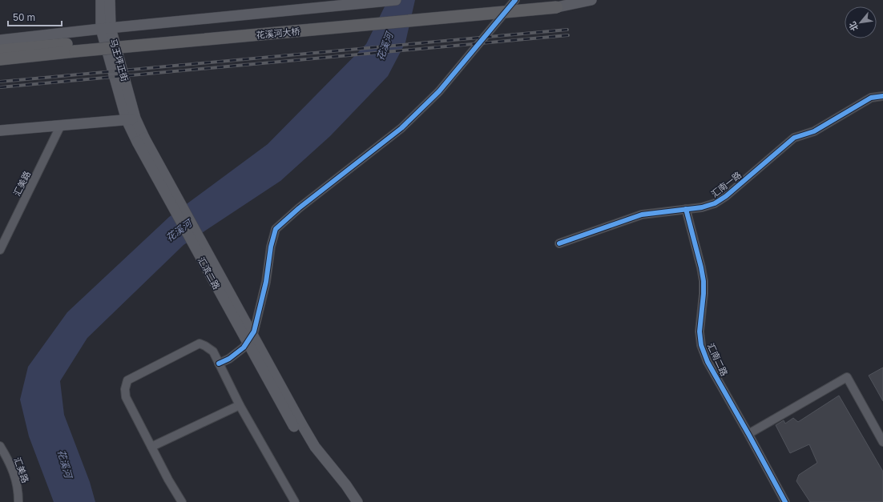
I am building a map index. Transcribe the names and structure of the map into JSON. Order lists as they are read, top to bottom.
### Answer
{
  "streets": {
    "highway": ["花溪河大桥"],
    "main road": ["马王坪正街", "汇滨二路"],
    "street": ["汇美路", "汇南一路", "汇南二路"]
  },
  "crossings": [
    ["马王坪正街", "汇滨二路"],
    ["汇南一路", "汇南二路"]
  ],
  "water": ["花溪河"],
  "scale_bar": "50 m",
  "north": "bottom left"
}
